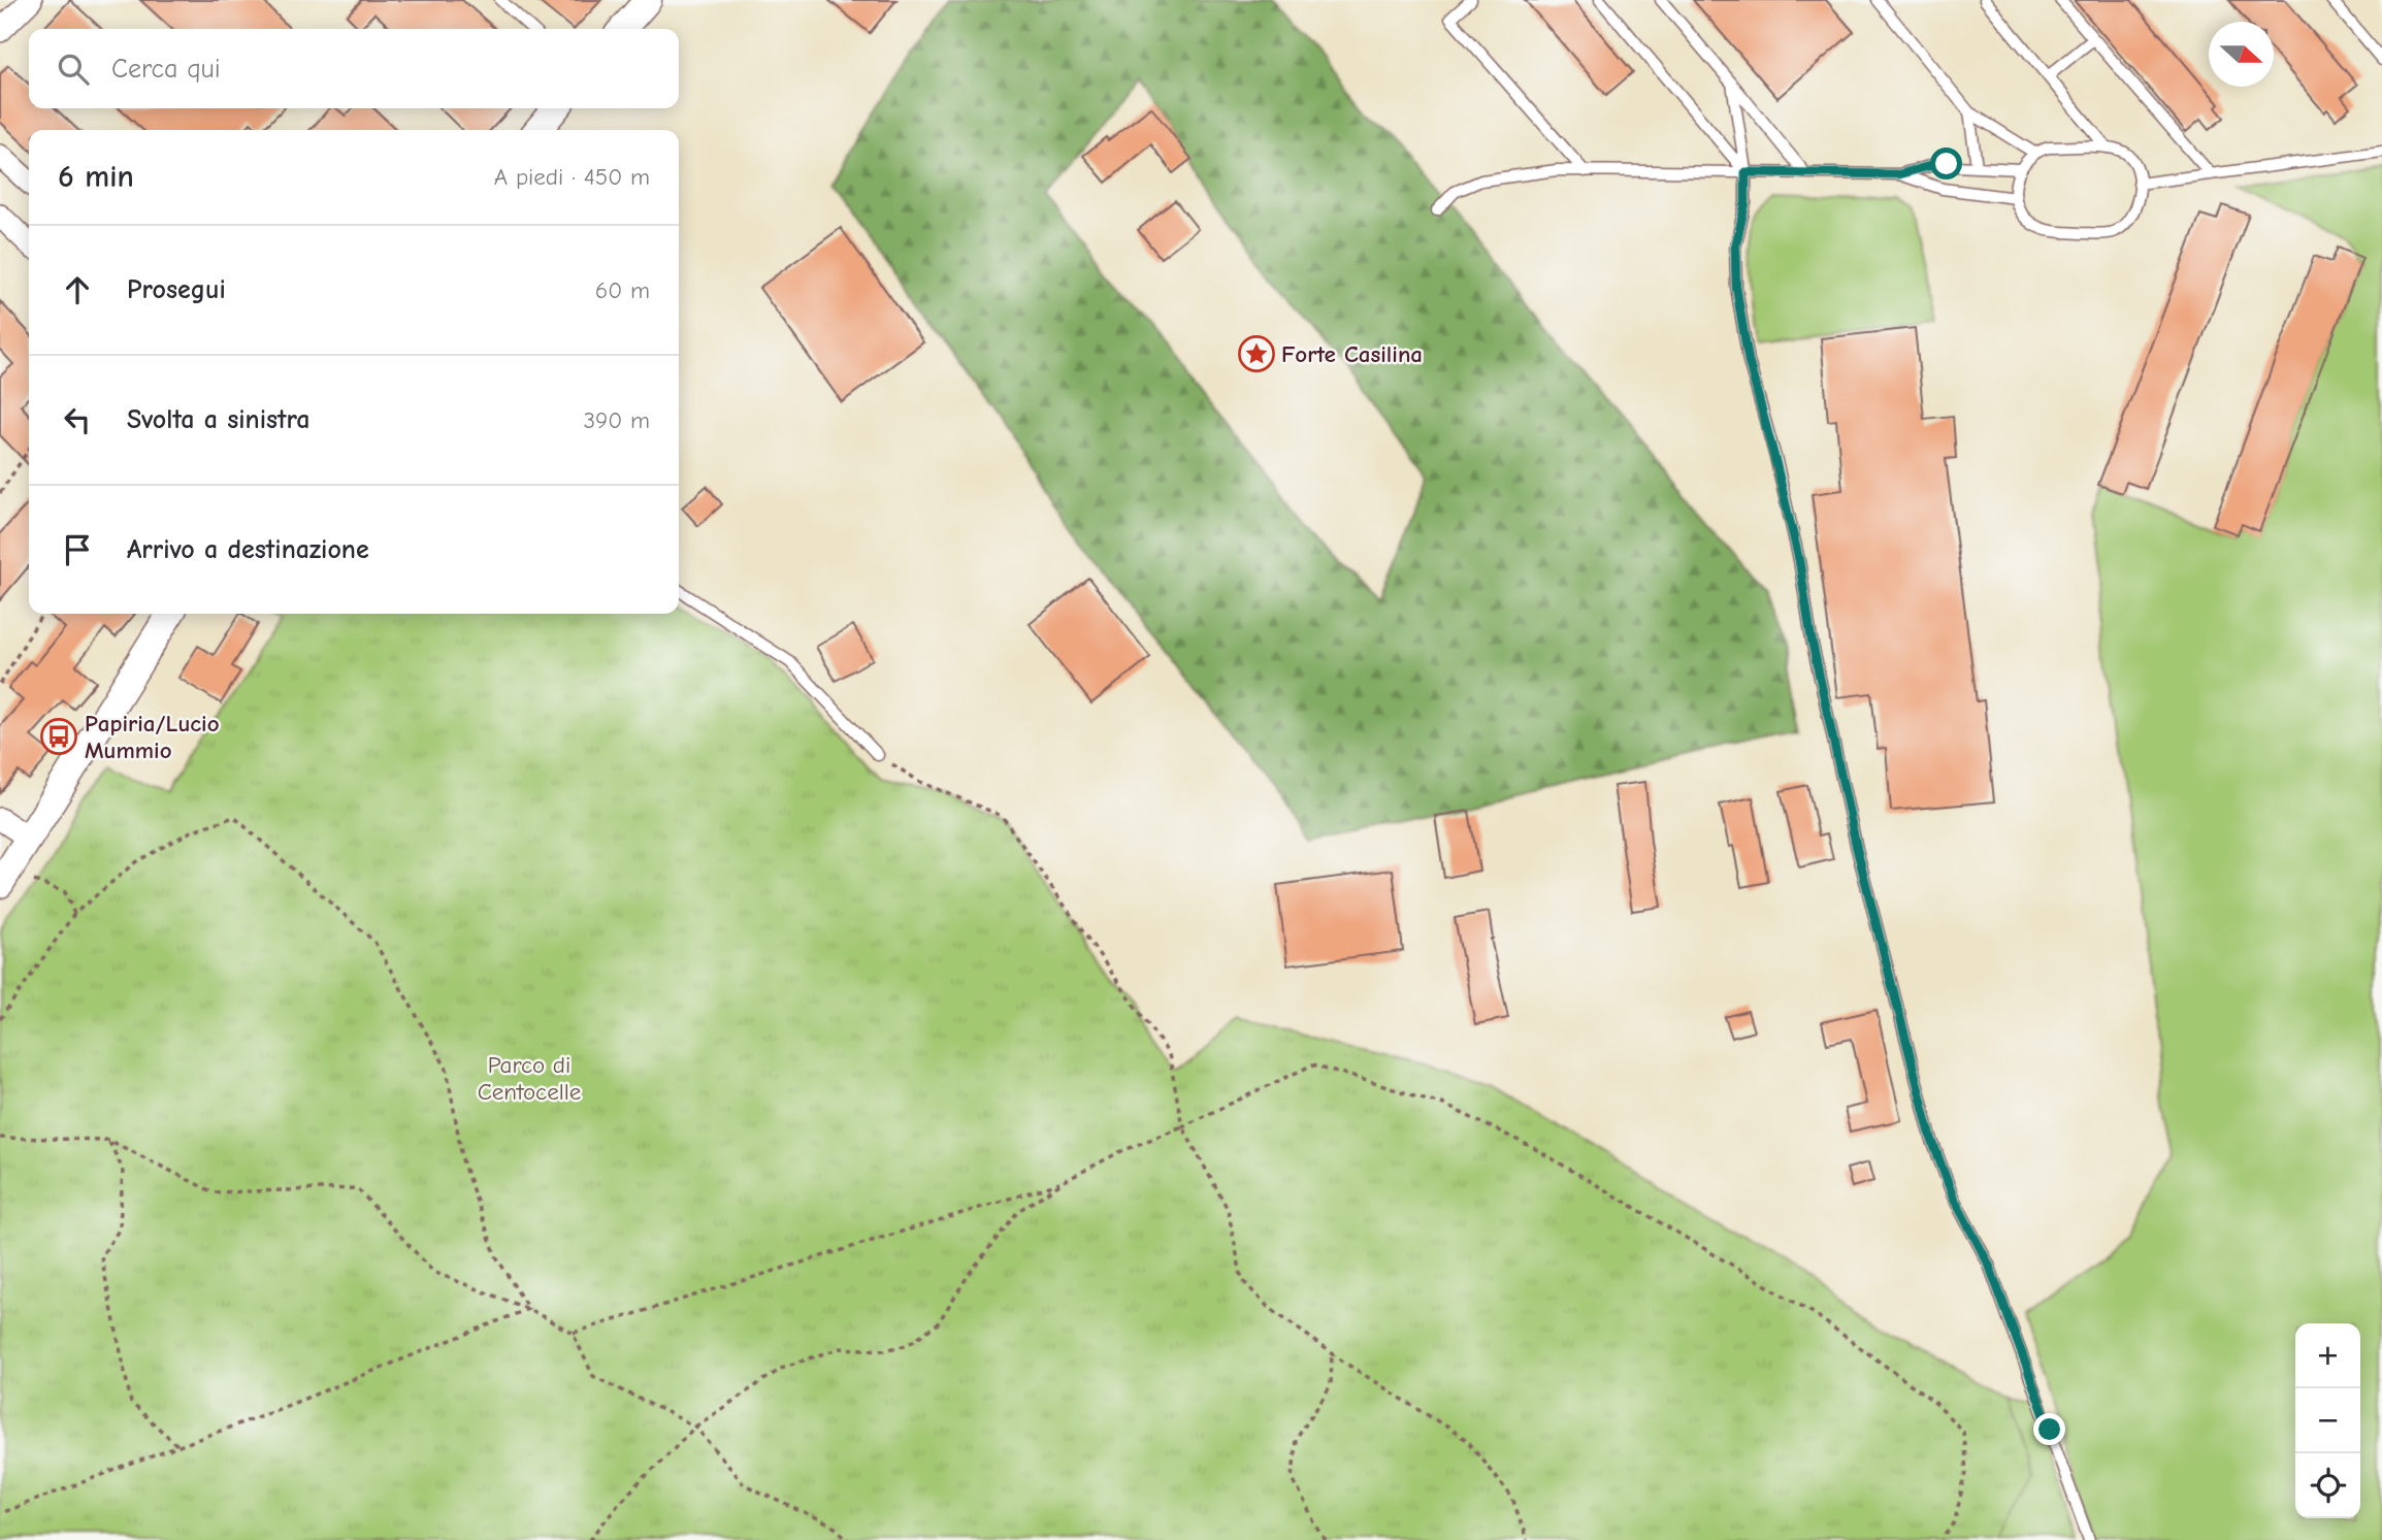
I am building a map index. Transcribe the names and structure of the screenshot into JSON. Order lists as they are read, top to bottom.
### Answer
{
  "parks": ["Parco di Centocelle"],
  "places": {
    "place": ["Forte Casilina"],
    "bus stop": ["Papiria/Lucio Mummio"]
  },
  "north": "right",
  "page": {
    "search": "Cerca qui",
    "heading": ["6 min", "A piedi · 450 m"],
    "list": [
      ["Prosegui", "60 m"],
      ["Svolta a sinistra", "390 m"],
      "Arrivo a destinazione"
    ],
    "map_buttons": ["+", "−"]
  }
}
